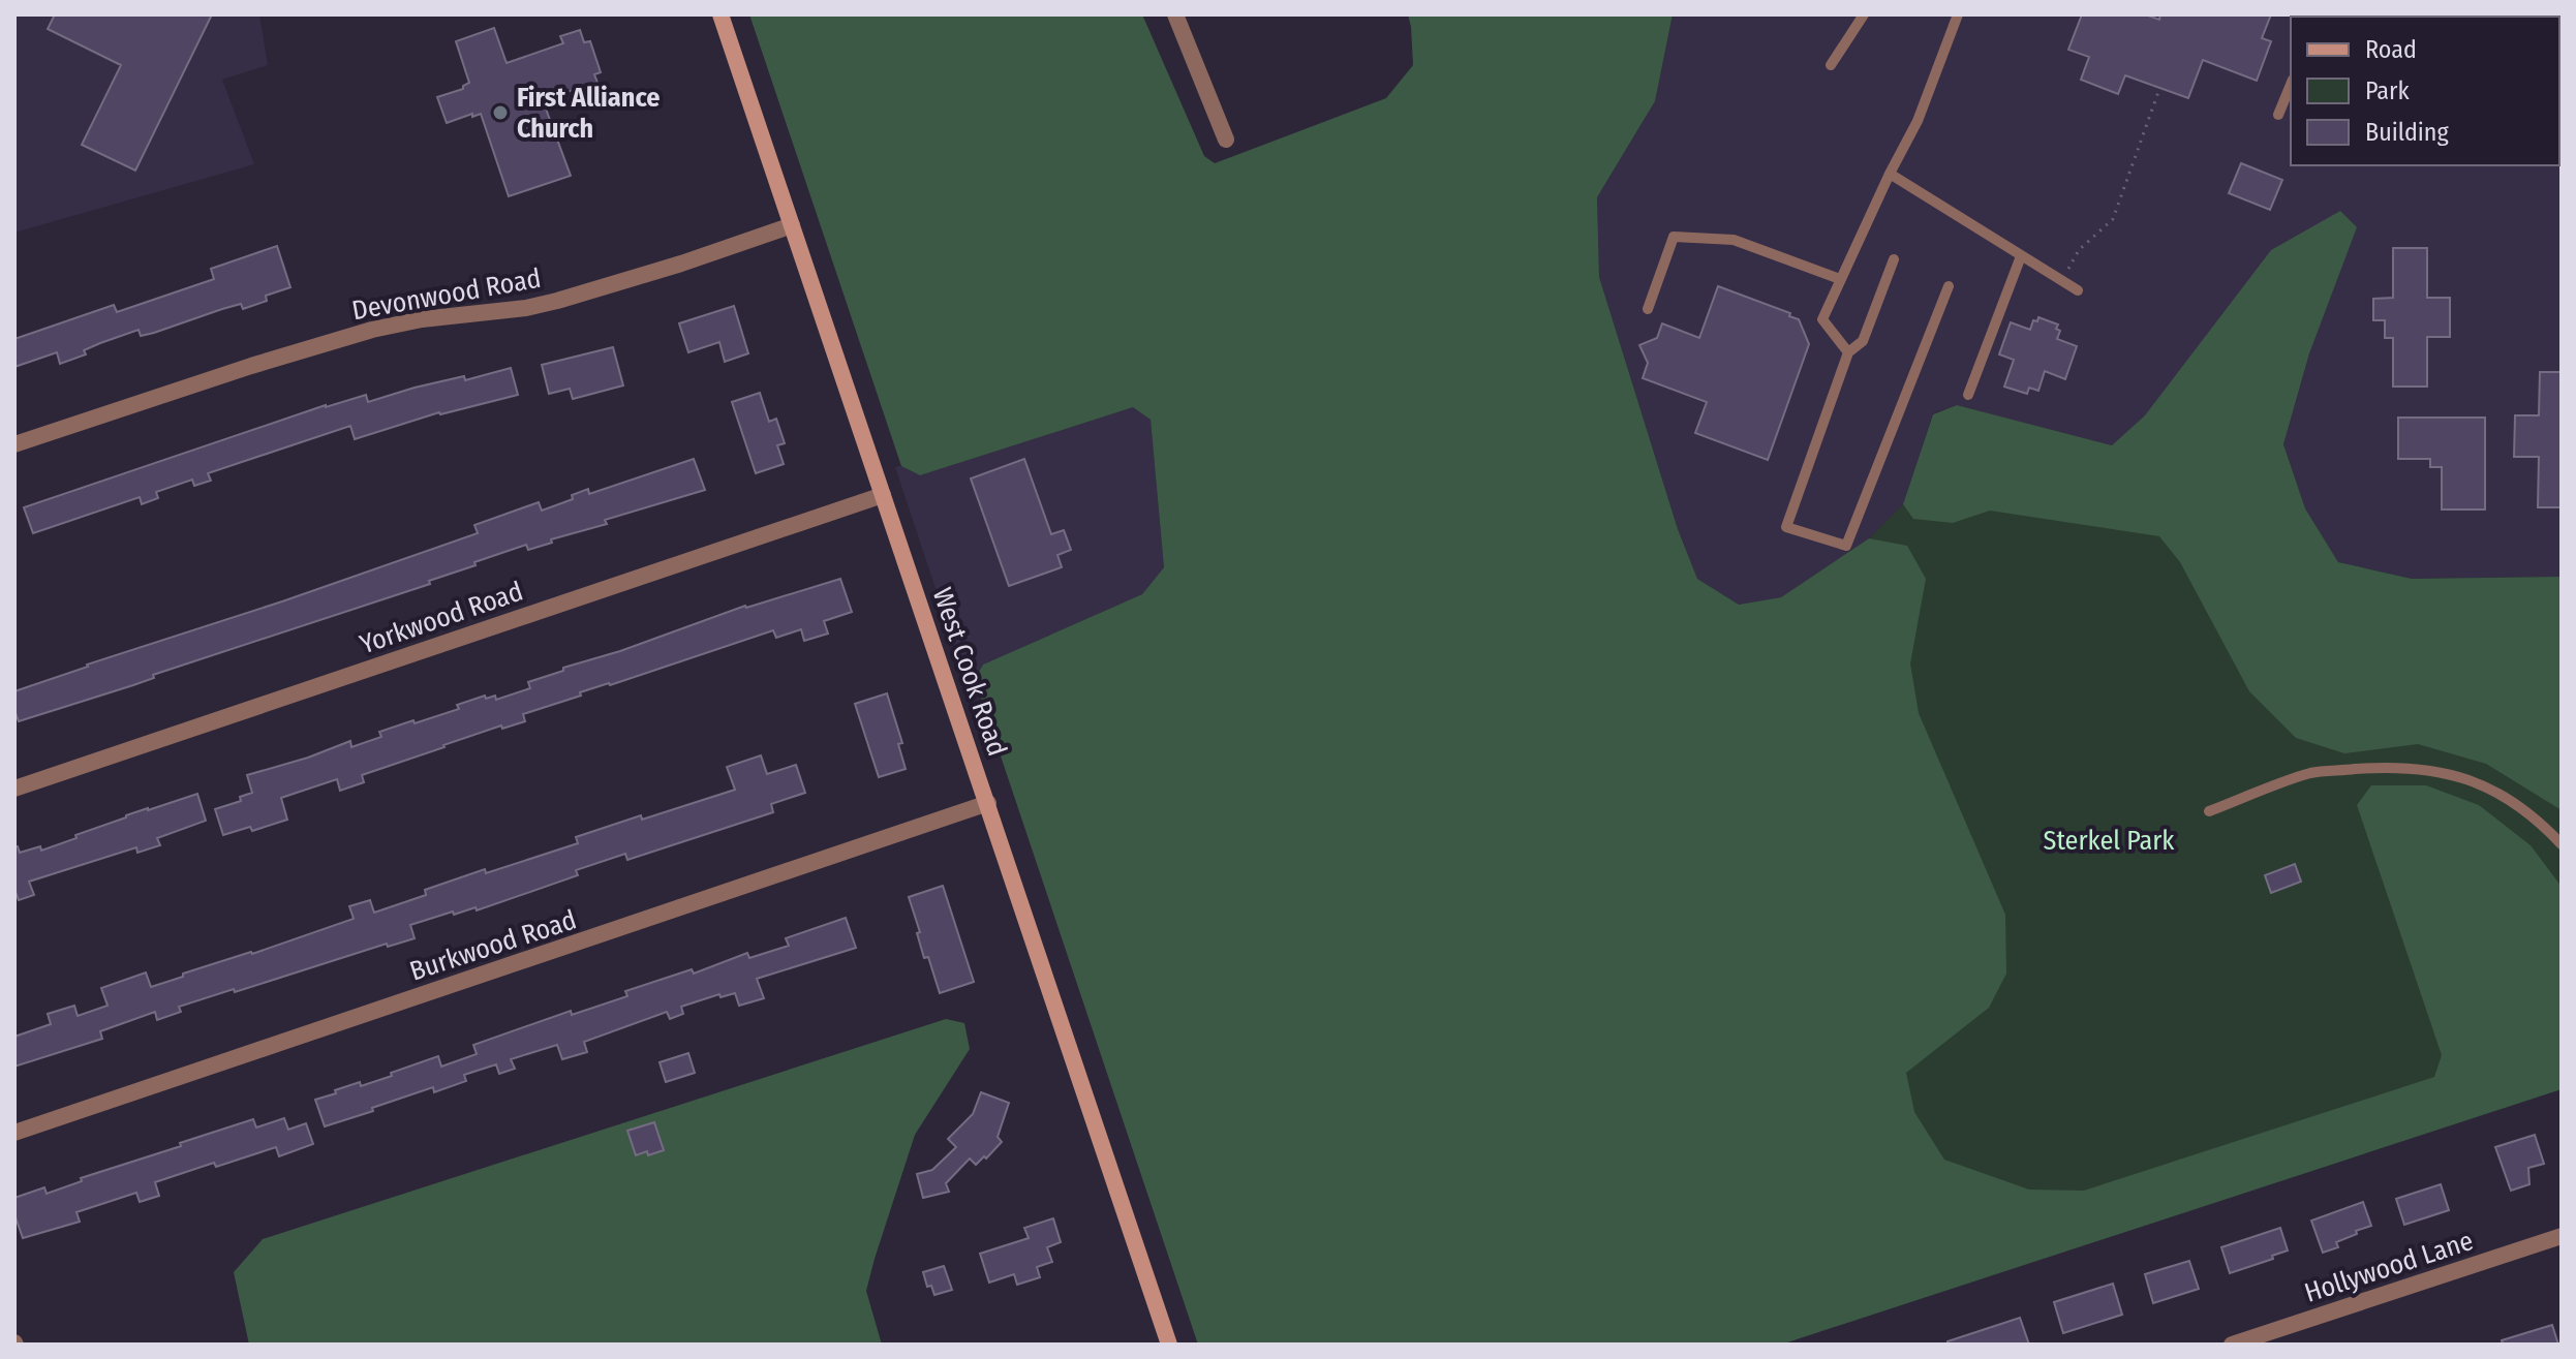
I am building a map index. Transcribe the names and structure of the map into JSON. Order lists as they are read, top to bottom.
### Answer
{
  "streets": {
    "main road": ["West Cook Road"],
    "street": [
      "Devonwood Road",
      "Yorkwood Road",
      "Burkwood Road",
      "Hollywood Lane"
    ]
  },
  "crossings": [
    ["Devonwood Road", "West Cook Road"],
    ["Yorkwood Road", "West Cook Road"],
    ["West Cook Road", "Burkwood Road"]
  ],
  "parks": ["Sterkel Park"],
  "places": ["First Alliance Church"],
  "legend": ["Road", "Park", "Building"]
}
